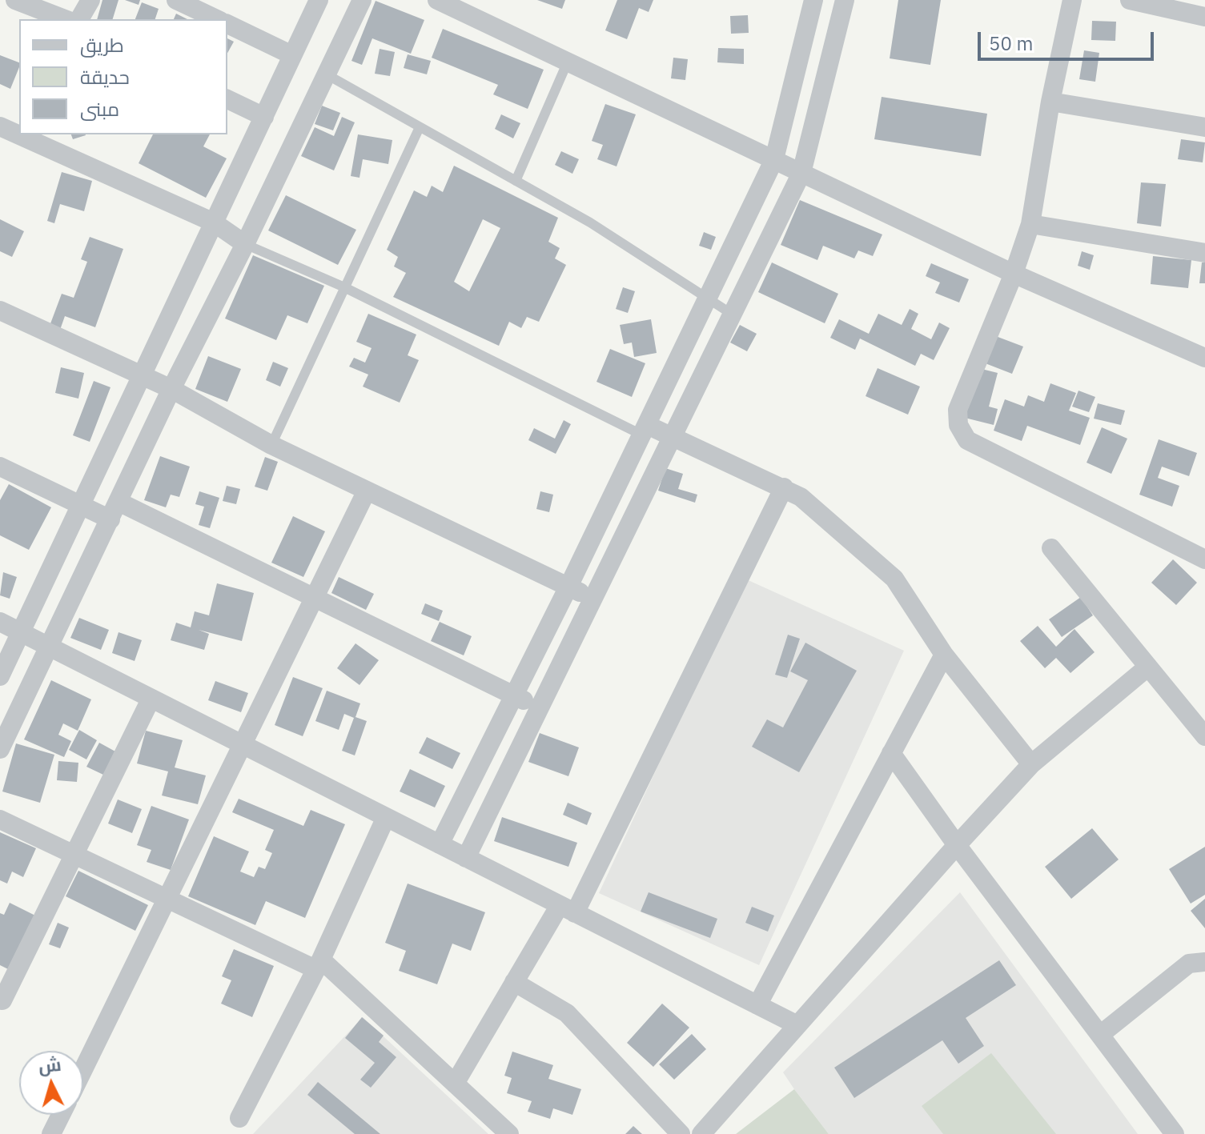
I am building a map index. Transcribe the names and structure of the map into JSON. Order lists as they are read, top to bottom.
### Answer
{
  "legend": ["طريق", "حديقة", "مبنى"],
  "scale_bar": "50 m",
  "north": "top"
}
